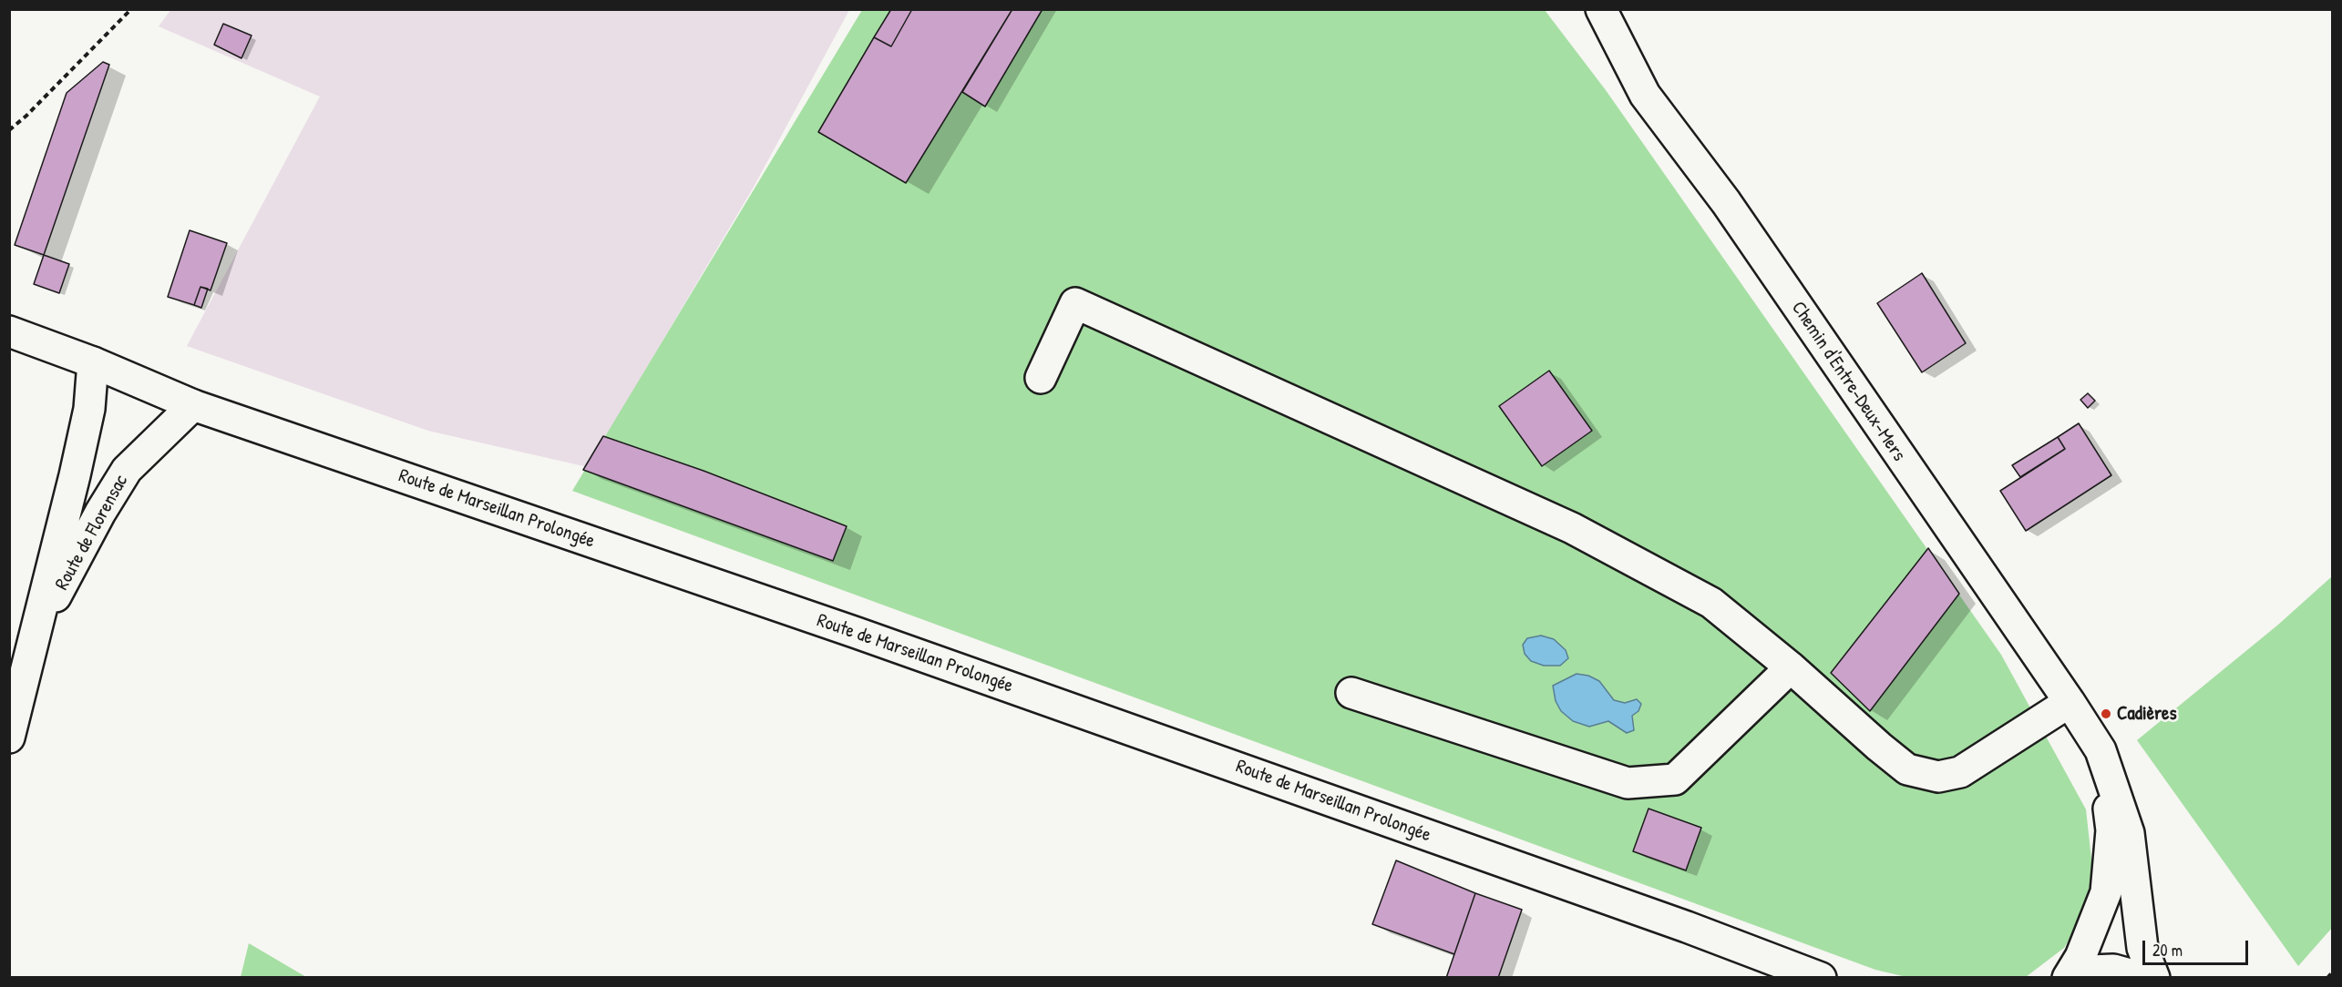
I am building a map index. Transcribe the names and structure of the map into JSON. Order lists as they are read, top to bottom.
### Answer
{
  "streets": {
    "street": ["Chemin d'Entre-Deux-Mers", "Route de Marseillan Prolongée", "Route de Florensac"]
  },
  "crossings": [
    ["Route de Marseillan Prolongée", "Route de Florensac"]
  ],
  "places": ["Cadières"],
  "scale_bar": "20 m"
}
